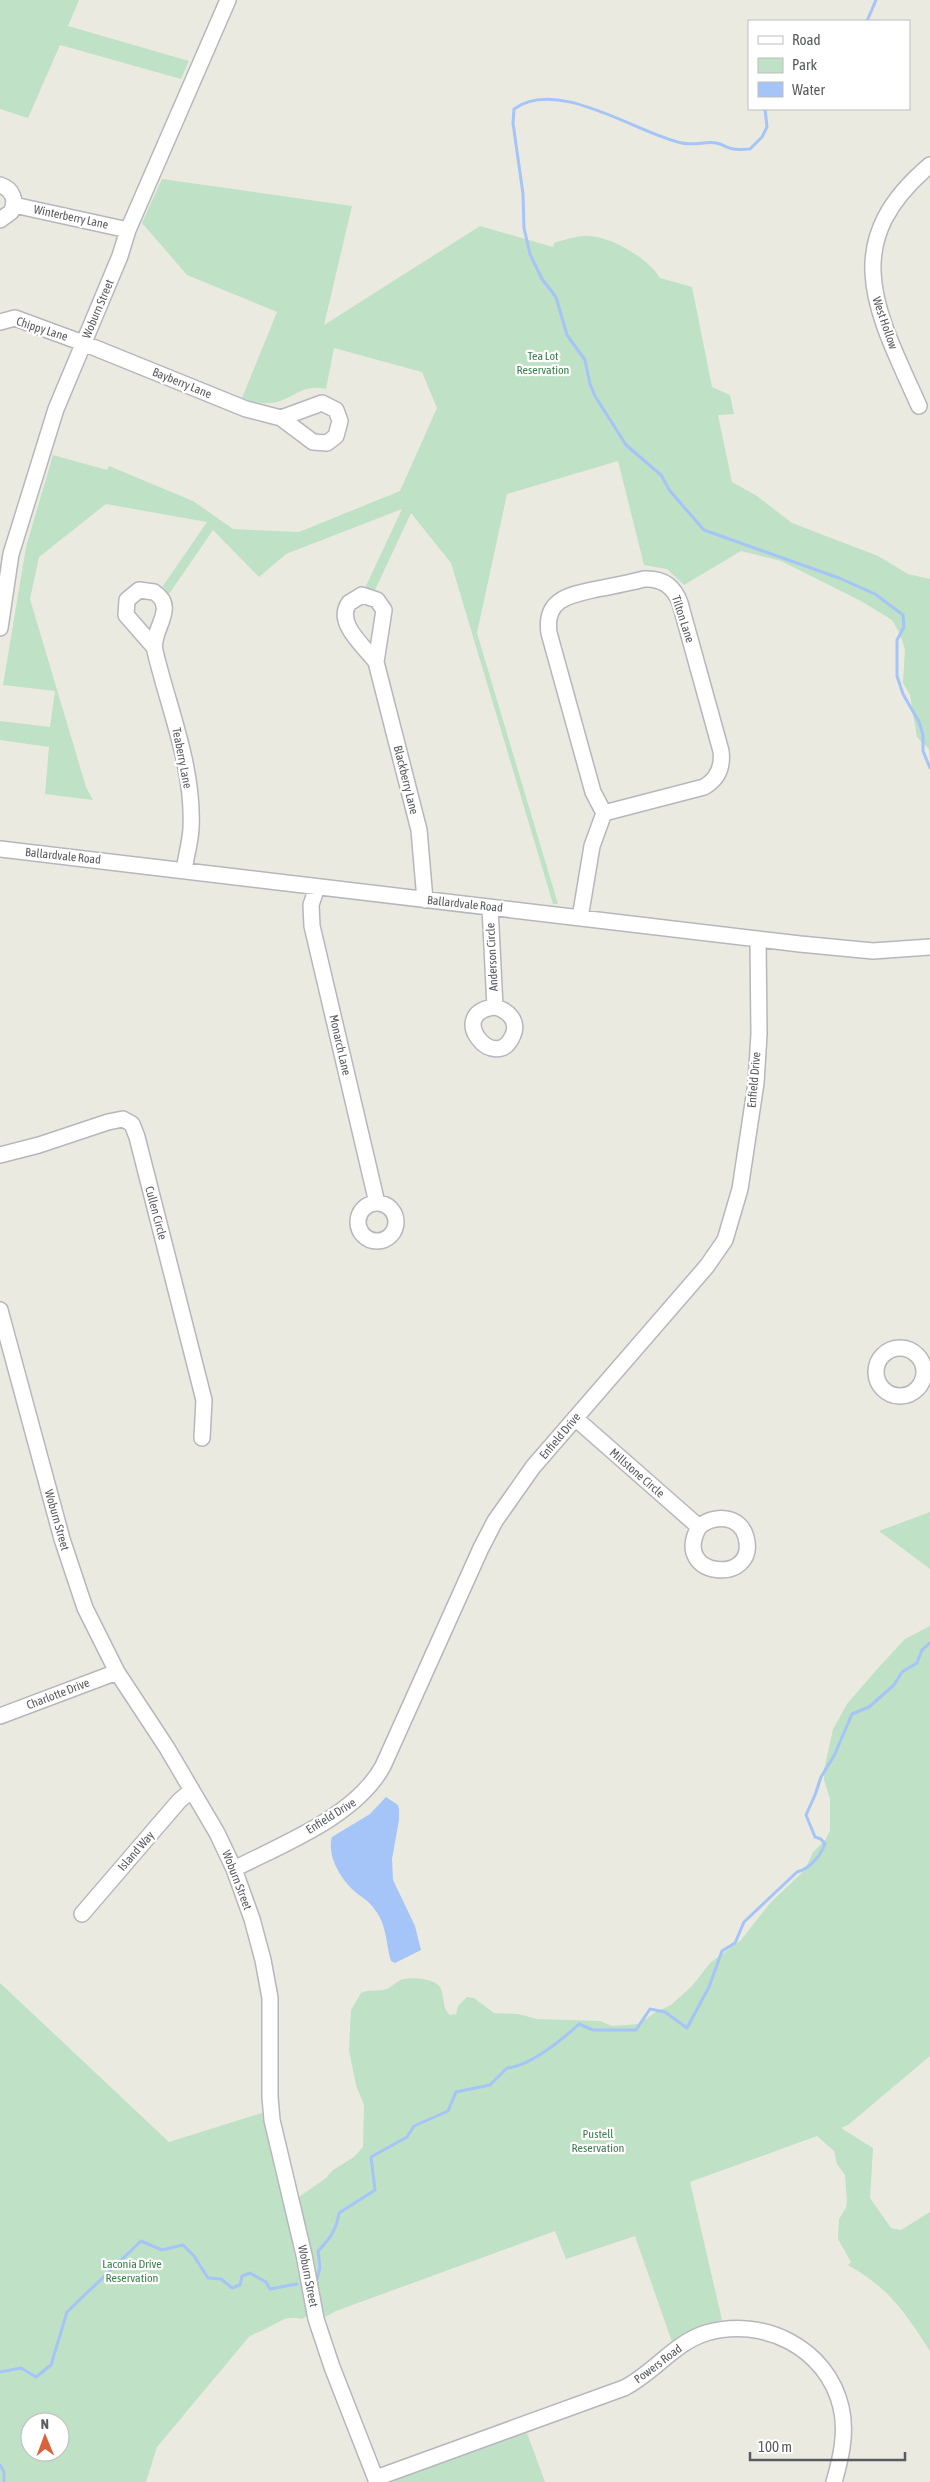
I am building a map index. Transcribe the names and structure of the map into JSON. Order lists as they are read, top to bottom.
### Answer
{
  "streets": {
    "street": [
      "Winterberry Lane",
      "Woburn Street",
      "West Hollow",
      "Chippy Lane",
      "Bayberry Lane",
      "Tilton Lane",
      "Teaberry Lane",
      "Blackberry Lane",
      "Ballardvale Road",
      "Anderson Circle",
      "Monarch Lane",
      "Enfield Drive",
      "Cullen Circle",
      "Millstone Circle",
      "Charlotte Drive",
      "Island Way",
      "Powers Road"
    ]
  },
  "crossings": [
    ["Winterberry Lane", "Woburn Street"],
    ["Woburn Street", "Chippy Lane"],
    ["Woburn Street", "Bayberry Lane"],
    ["Woburn Street", "Enfield Drive"],
    ["Woburn Street", "Charlotte Drive"],
    ["Woburn Street", "Island Way"],
    ["Woburn Street", "Powers Road"],
    ["Chippy Lane", "Bayberry Lane"],
    ["Teaberry Lane", "Ballardvale Road"],
    ["Blackberry Lane", "Ballardvale Road"],
    ["Ballardvale Road", "Anderson Circle"],
    ["Ballardvale Road", "Monarch Lane"],
    ["Ballardvale Road", "Enfield Drive"],
    ["Enfield Drive", "Millstone Circle"]
  ],
  "parks": ["Tea Lot Reservation", "Pustell Reservation", "Laconia Drive Reservation"],
  "legend": ["Road", "Park", "Water"],
  "scale_bar": "100 m",
  "north": "top"
}
